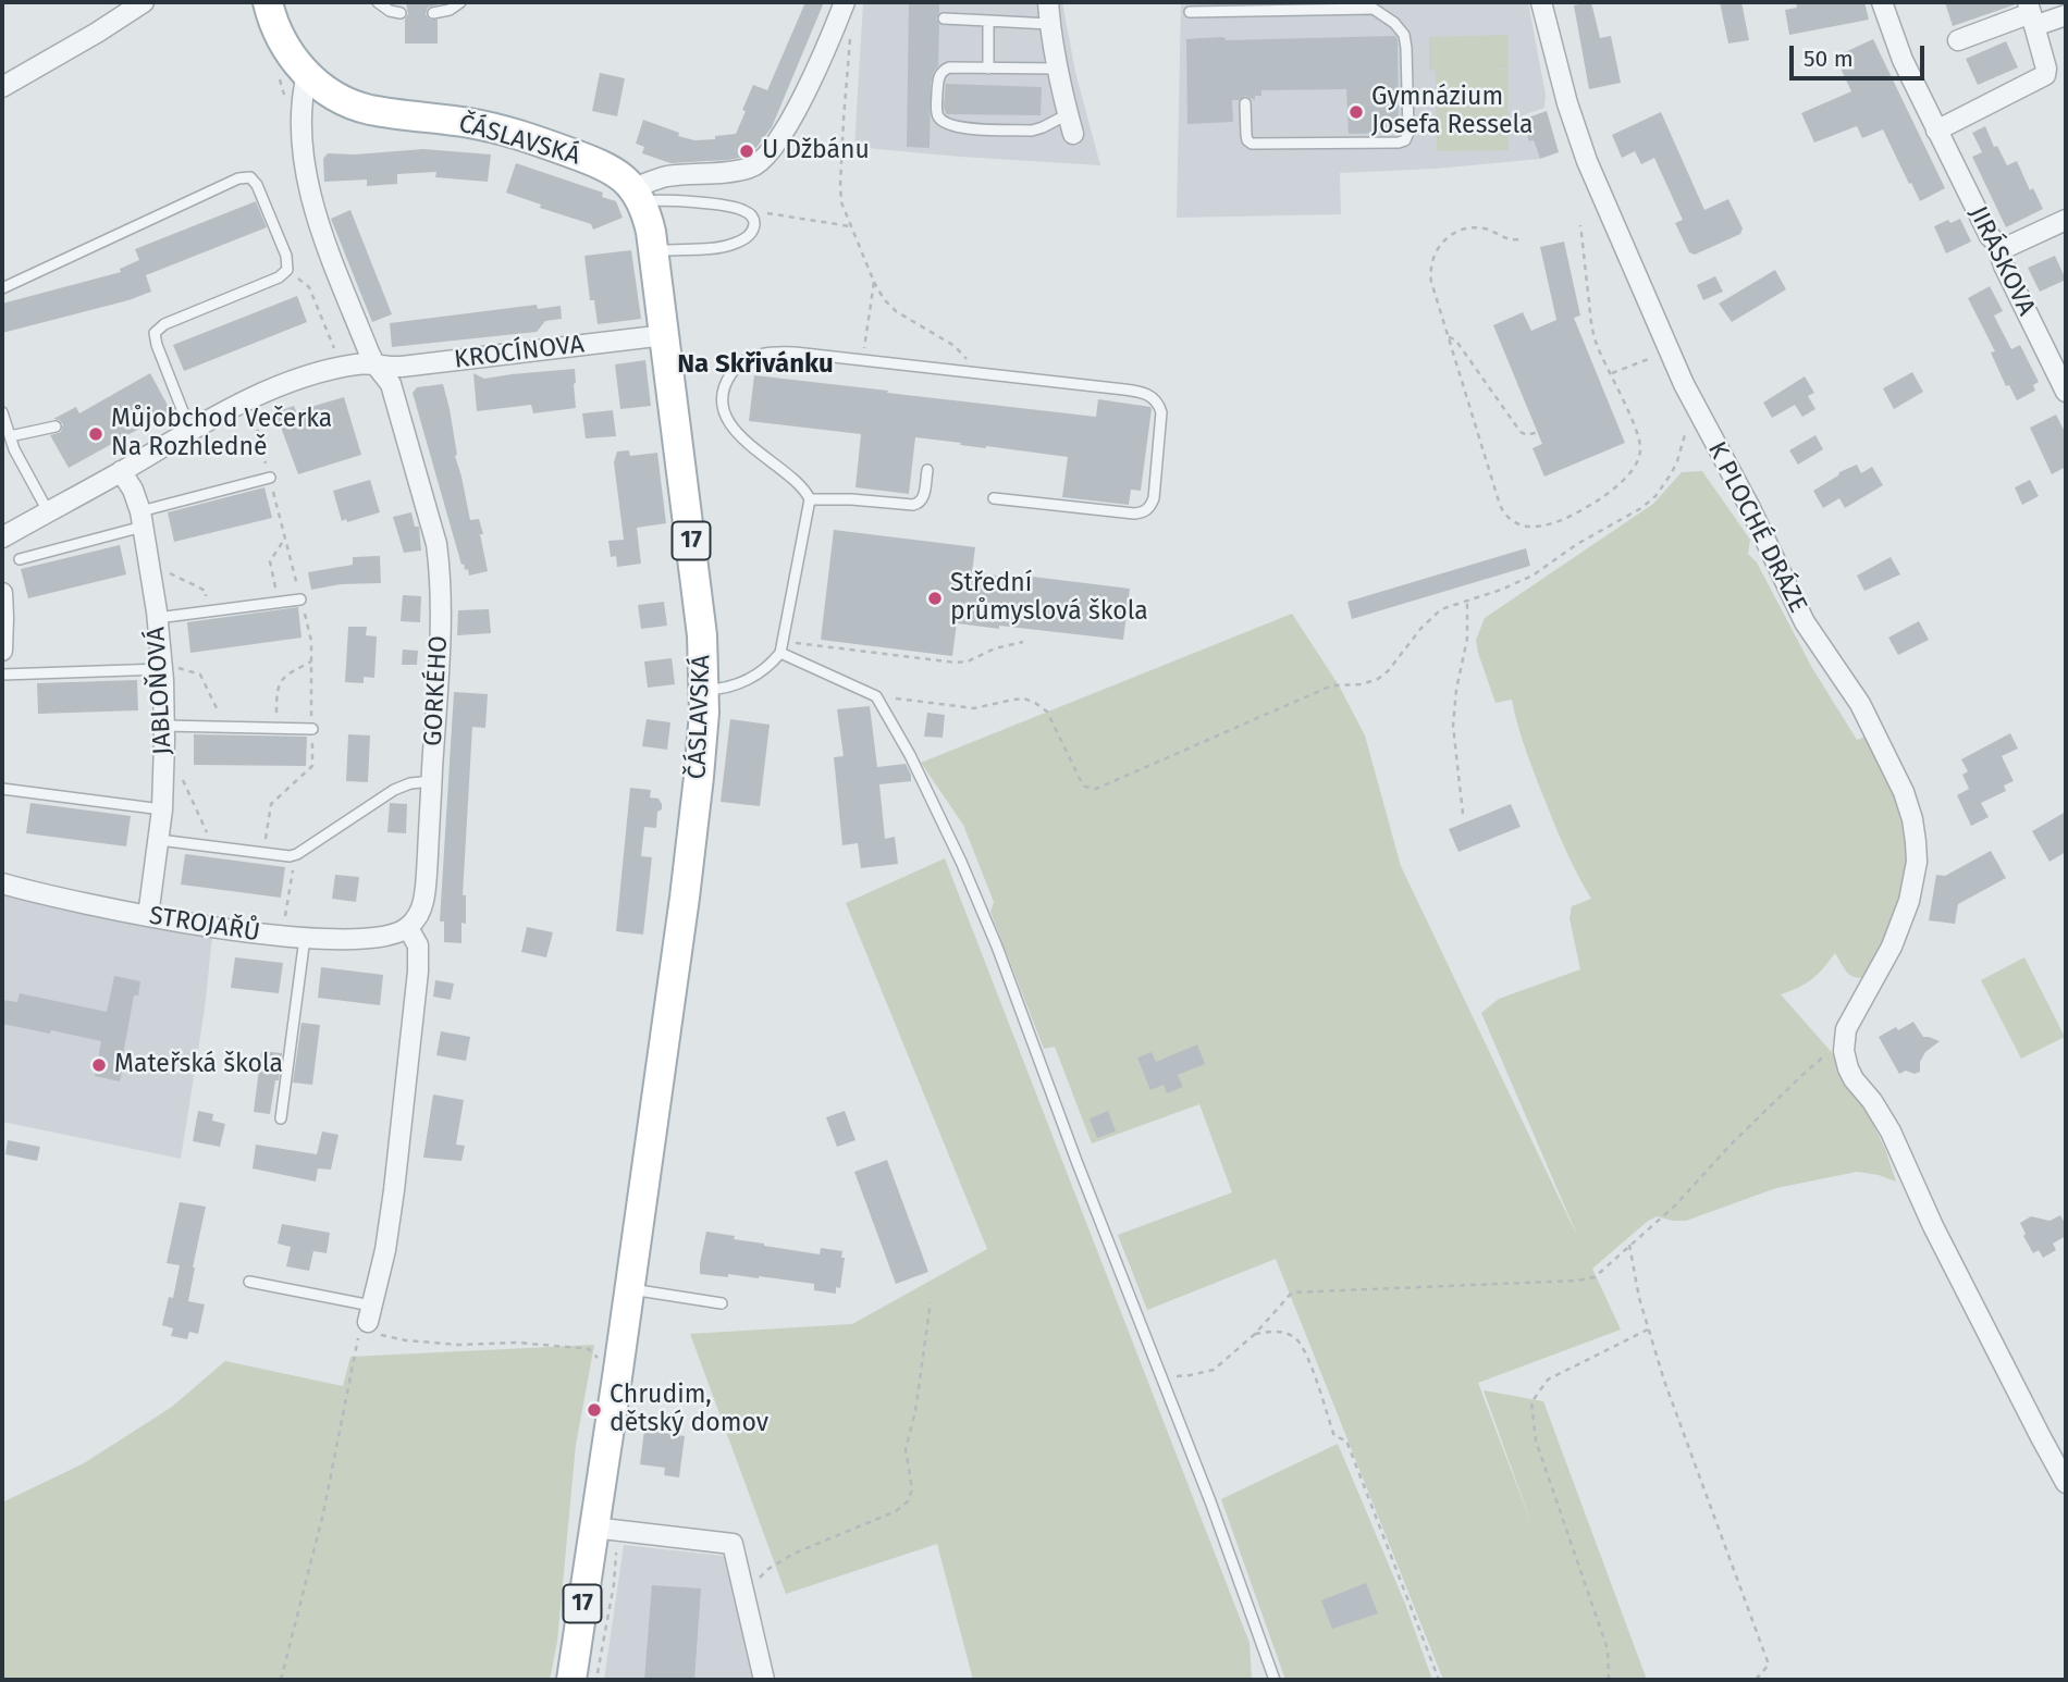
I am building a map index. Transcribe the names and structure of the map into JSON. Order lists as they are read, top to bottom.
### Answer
{
  "streets": {
    "main road": ["ČÁSLAVSKÁ", "17"],
    "street": [
      "JIRÁSKOVA",
      "KROCÍNOVA",
      "K PLOCHÉ DRÁZE",
      "JABLOŇOVÁ",
      "GORKÉHO",
      "STROJAŘŮ"
    ]
  },
  "crossings": [
    ["ČÁSLAVSKÁ", "KROCÍNOVA"],
    ["ČÁSLAVSKÁ", "GORKÉHO"],
    ["KROCÍNOVA", "JABLOŇOVÁ"],
    ["KROCÍNOVA", "GORKÉHO"],
    ["JABLOŇOVÁ", "STROJAŘŮ"],
    ["GORKÉHO", "STROJAŘŮ"]
  ],
  "districts": ["Na Skřivánku"],
  "places": [
    "Gymnázium Josefa Ressela",
    "U Džbánu",
    "Můjobchod Večerka Na Rozhledně",
    "Střední průmyslová škola",
    "Mateřská škola",
    "Chrudim, dětský domov"
  ],
  "scale_bar": "50 m"
}
